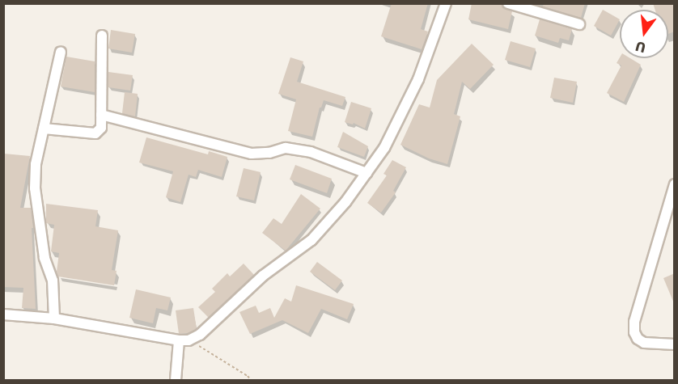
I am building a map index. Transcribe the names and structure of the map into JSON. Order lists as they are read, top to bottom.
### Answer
{
  "north": "bottom"
}
